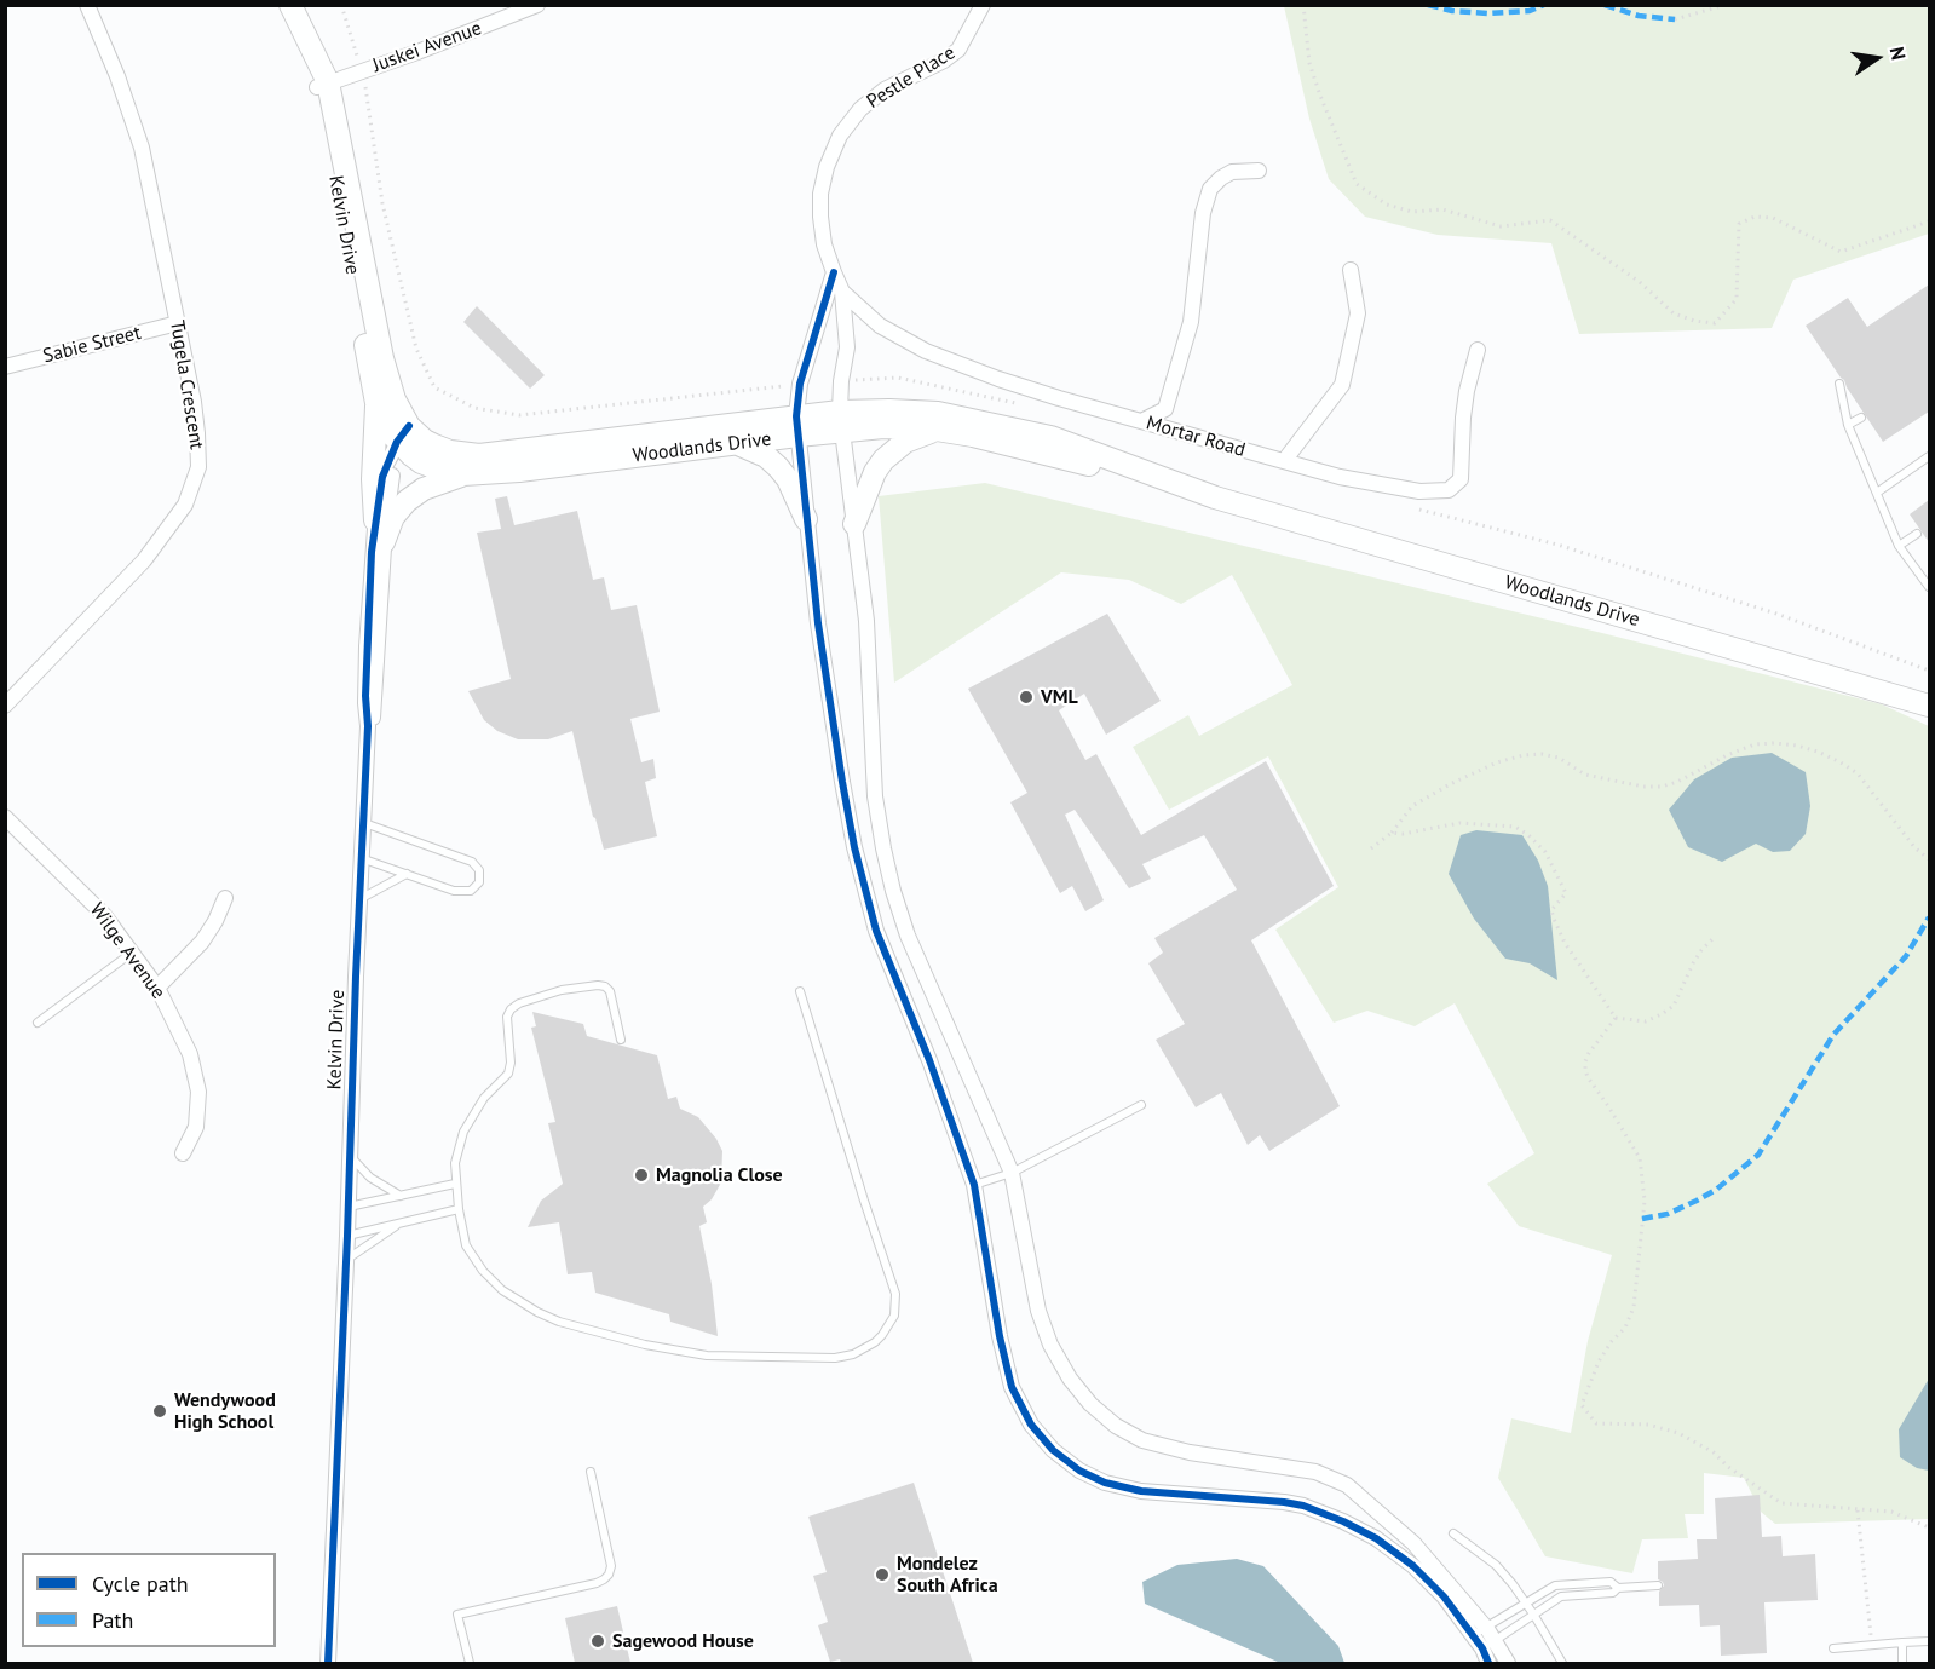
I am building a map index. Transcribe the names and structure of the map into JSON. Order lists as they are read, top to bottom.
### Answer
{
  "streets": {
    "main road": ["Kelvin Drive", "Woodlands Drive"],
    "street": [
      "Juskei Avenue",
      "Pestle Place",
      "Sabie Street",
      "Tugela Crescent",
      "Mortar Road",
      "Wilge Avenue"
    ]
  },
  "crossings": [
    ["Juskei Avenue", "Kelvin Drive"],
    ["Pestle Place", "Mortar Road"],
    ["Kelvin Drive", "Woodlands Drive"],
    ["Sabie Street", "Tugela Crescent"]
  ],
  "places": [
    "VML",
    "Magnolia Close",
    "Wendywood High School",
    "Mondelez South Africa",
    "Sagewood House"
  ],
  "legend": ["Cycle path", "Path"],
  "north": "right"
}
